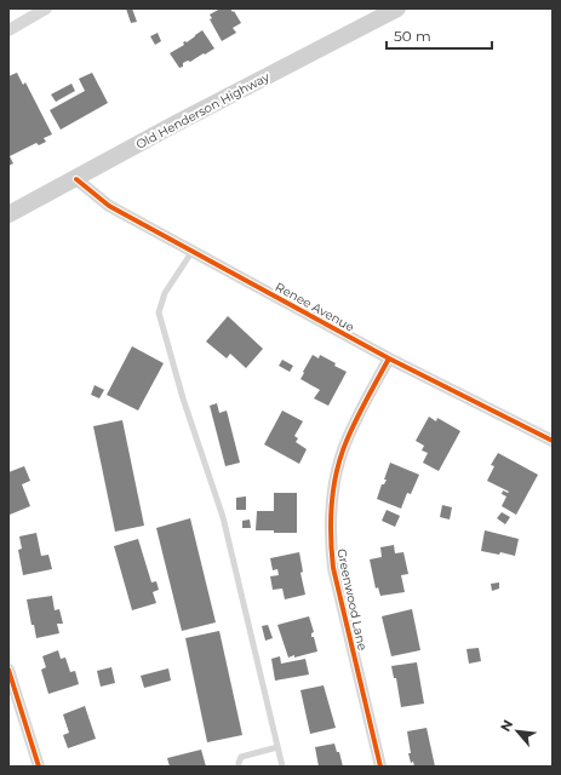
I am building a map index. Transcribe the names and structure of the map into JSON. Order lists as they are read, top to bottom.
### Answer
{
  "streets": {
    "main road": ["Old Henderson Highway"],
    "street": ["Renee Avenue", "Greenwood Lane"]
  },
  "crossings": [
    ["Old Henderson Highway", "Renee Avenue"],
    ["Renee Avenue", "Greenwood Lane"]
  ],
  "scale_bar": "50 m",
  "north": "top left"
}
